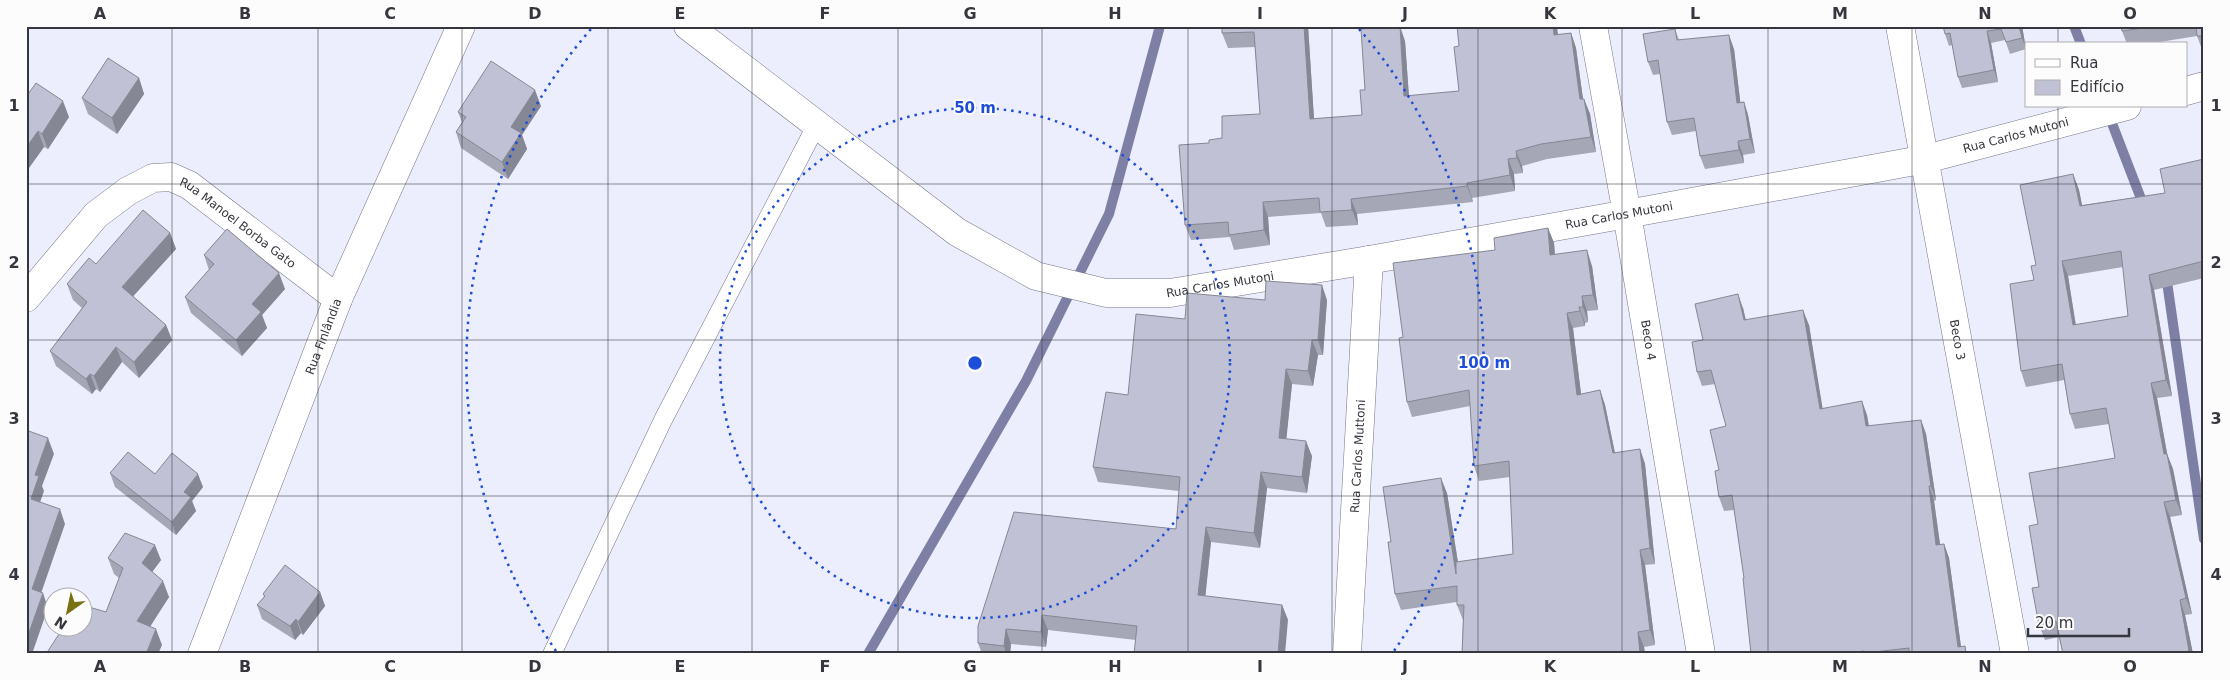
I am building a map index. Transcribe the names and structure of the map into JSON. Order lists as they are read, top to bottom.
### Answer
{
  "streets": {
    "street": [
      "Rua Carlos Mutoni",
      "Rua Manoel Borba Gato",
      "Rua Finlândia",
      "Beco 4",
      "Beco 3",
      "Rua Carlos Muttoni"
    ]
  },
  "crossings": [
    ["Rua Carlos Mutoni", "Beco 4"],
    ["Rua Carlos Mutoni", "Beco 3"],
    ["Rua Carlos Mutoni", "Rua Carlos Muttoni"],
    ["Rua Manoel Borba Gato", "Rua Finlândia"]
  ],
  "legend": ["Rua", "Edifício"],
  "scale_bar": "20 m",
  "north": "bottom left",
  "grid": {
    "columns": [
      "A",
      "B",
      "C",
      "D",
      "E",
      "F",
      "G",
      "H",
      "I",
      "J",
      "K",
      "L",
      "M",
      "N",
      "O"
    ],
    "rows": [
      "1",
      "2",
      "3",
      "4"
    ]
  },
  "rings": ["50 m", "100 m"]
}
